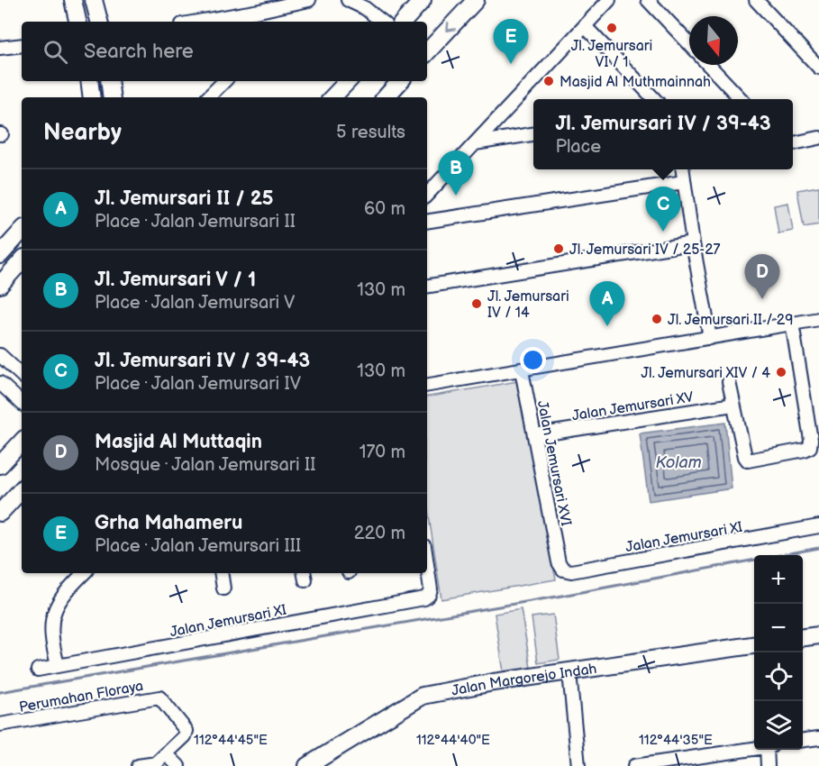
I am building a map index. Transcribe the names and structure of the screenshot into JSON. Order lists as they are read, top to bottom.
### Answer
{
  "streets": {
    "main road": ["Jalan Margorejo Indah"],
    "street": [
      "Jalan Jemursari XV",
      "Jalan Jemursari XVI",
      "Jalan Jemursari XI",
      "Perumahan Floraya"
    ]
  },
  "crossings": [
    ["Jalan Jemursari XV", "Jalan Jemursari XVI"],
    ["Jalan Jemursari XVI", "Jalan Jemursari XI"]
  ],
  "water": ["Kolam"],
  "places": [
    "Jl. Jemursari VI / 1",
    "Masjid Al Muthmainnah",
    "Jl. Jemursari IV / 25-27",
    "Jl. Jemursari IV / 14",
    "Jl. Jemursari II / 29",
    "Jl. Jemursari XIV / 4"
  ],
  "north": "bottom",
  "page": {
    "pins": [
      "E",
      "B",
      "C",
      "D",
      "A"
    ],
    "search": "Search here",
    "heading": ["Nearby", "5 results"],
    "popup": ["Jl. Jemursari IV / 39-43", "Place"],
    "list": [
      {
        "mark": "A",
        "name": "Jl. Jemursari II / 25",
        "note": "Place · Jalan Jemursari II",
        "value": "60 m"
      },
      {
        "mark": "B",
        "name": "Jl. Jemursari V / 1",
        "note": "Place · Jalan Jemursari V",
        "value": "130 m"
      },
      {
        "mark": "C",
        "name": "Jl. Jemursari IV / 39-43",
        "note": "Place · Jalan Jemursari IV",
        "value": "130 m"
      },
      {
        "mark": "D",
        "name": "Masjid Al Muttaqin",
        "note": "Mosque · Jalan Jemursari II",
        "value": "170 m"
      },
      {
        "mark": "E",
        "name": "Grha Mahameru",
        "note": "Place · Jalan Jemursari III",
        "value": "220 m"
      }
    ],
    "map_buttons": ["+", "−"]
  },
  "coordinates": ["112°44'45\"E", "112°44'40\"E", "112°44'35\"E"]
}
